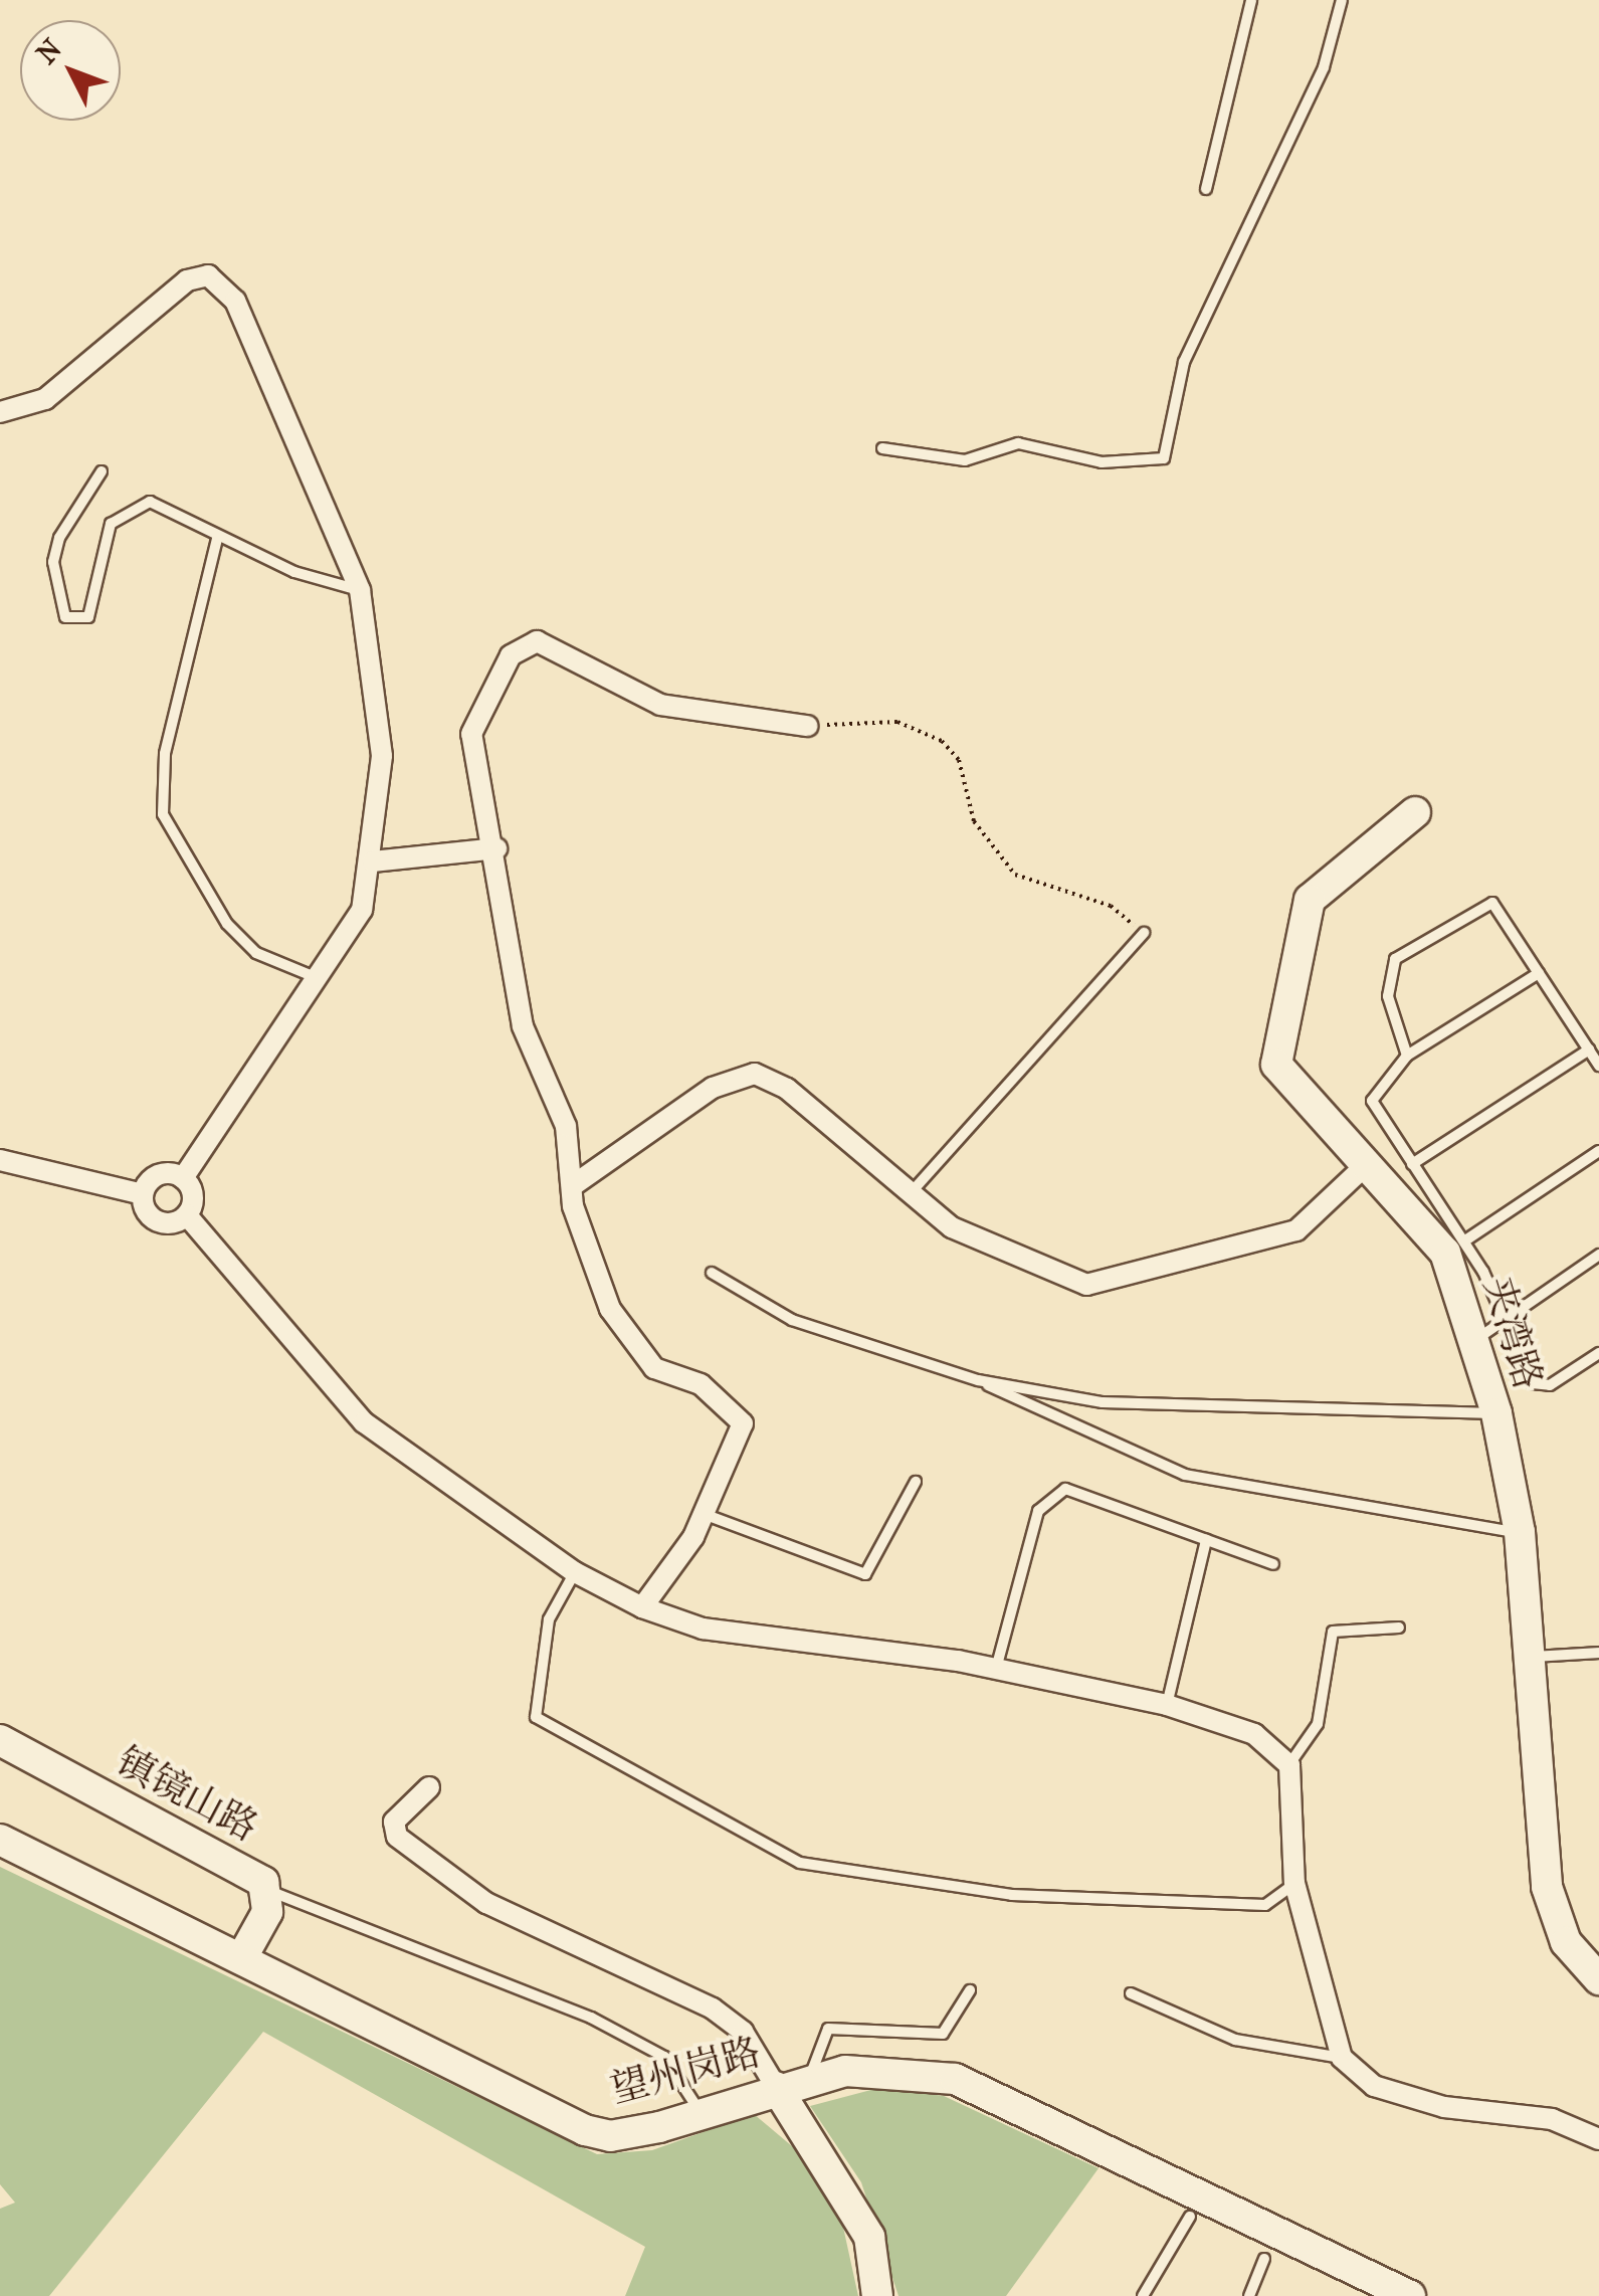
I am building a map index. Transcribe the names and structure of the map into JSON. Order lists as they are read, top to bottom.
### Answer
{
  "streets": {
    "street": ["夹湾路", "镇镜山路", "望州岗路"]
  },
  "crossings": [
    ["镇镜山路", "望州岗路"]
  ],
  "north": "top left"
}
